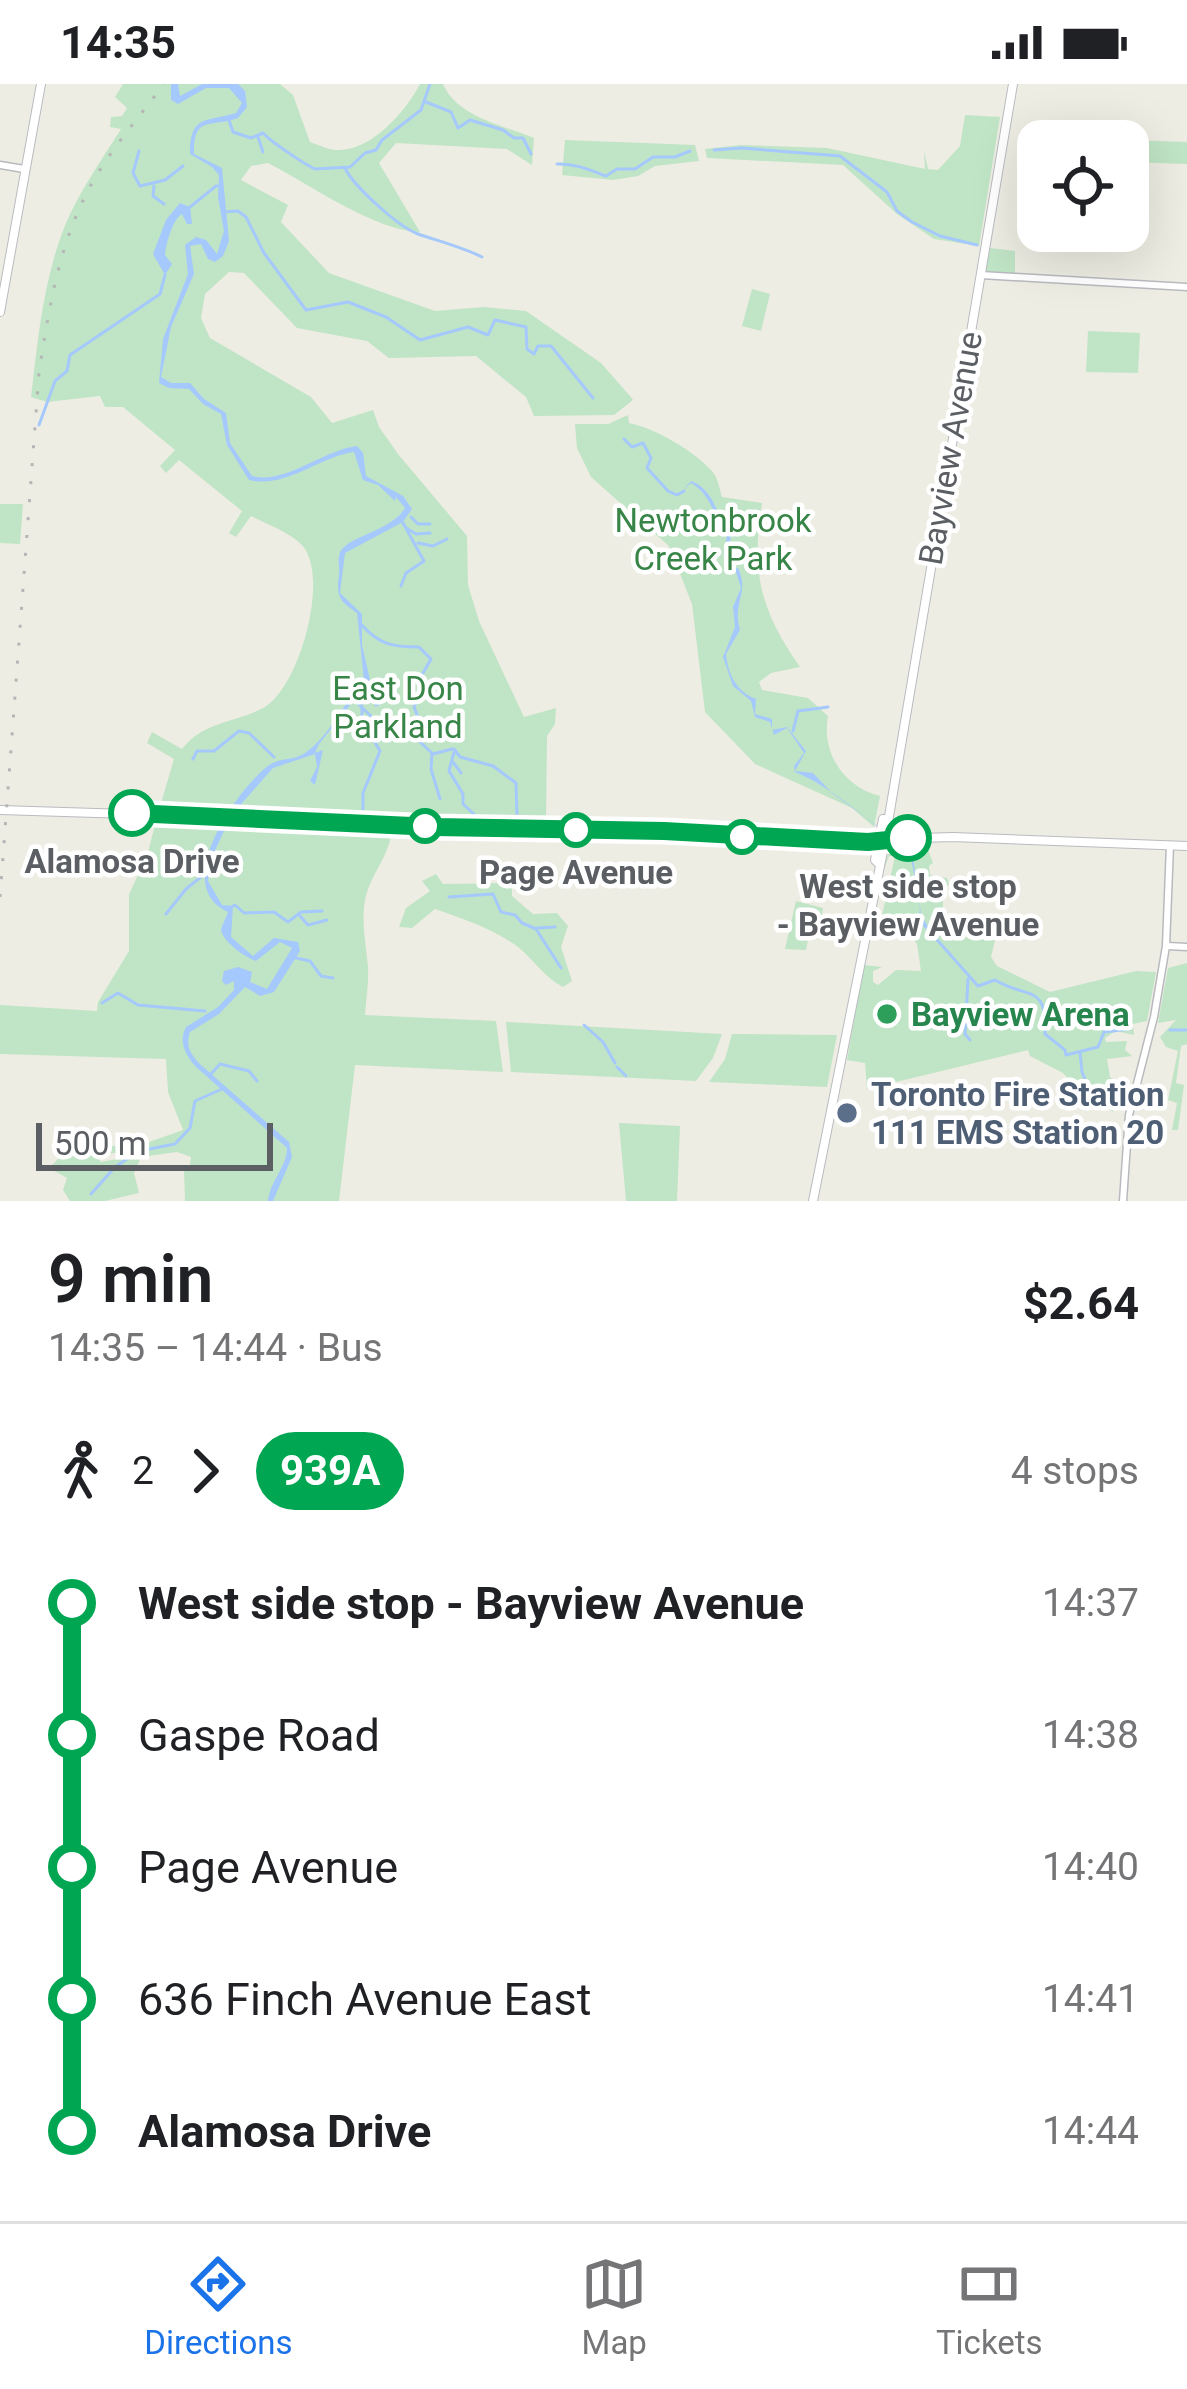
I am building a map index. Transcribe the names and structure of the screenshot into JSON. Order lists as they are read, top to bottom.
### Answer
{
  "streets": {
    "main road": ["Bayview Avenue"]
  },
  "parks": ["Newtonbrook Creek Park", "East Don Parkland"],
  "places": [
    "Alamosa Drive",
    "Page Avenue",
    "West side stop - Bayview Avenue",
    "Bayview Arena",
    "Toronto Fire Station 111 EMS Station 20"
  ],
  "lines": ["bus line 939A"],
  "scale_bar": "500 m",
  "page": {
    "status": "14:35",
    "scale": "500 m",
    "heading": ["9 min", "14:35 – 14:44 · Bus", "$2.64"],
    "legs": ["2", "939A", "4 stops"],
    "list": [
      {
        "name": "West side stop - Bayview Avenue",
        "value": "14:37"
      },
      {
        "name": "Gaspe Road",
        "value": "14:38"
      },
      {
        "name": "Page Avenue",
        "value": "14:40"
      },
      {
        "name": "636 Finch Avenue East",
        "value": "14:41"
      },
      {
        "name": "Alamosa Drive",
        "value": "14:44"
      }
    ],
    "tabs": ["Directions", "Map", "Tickets"]
  }
}
